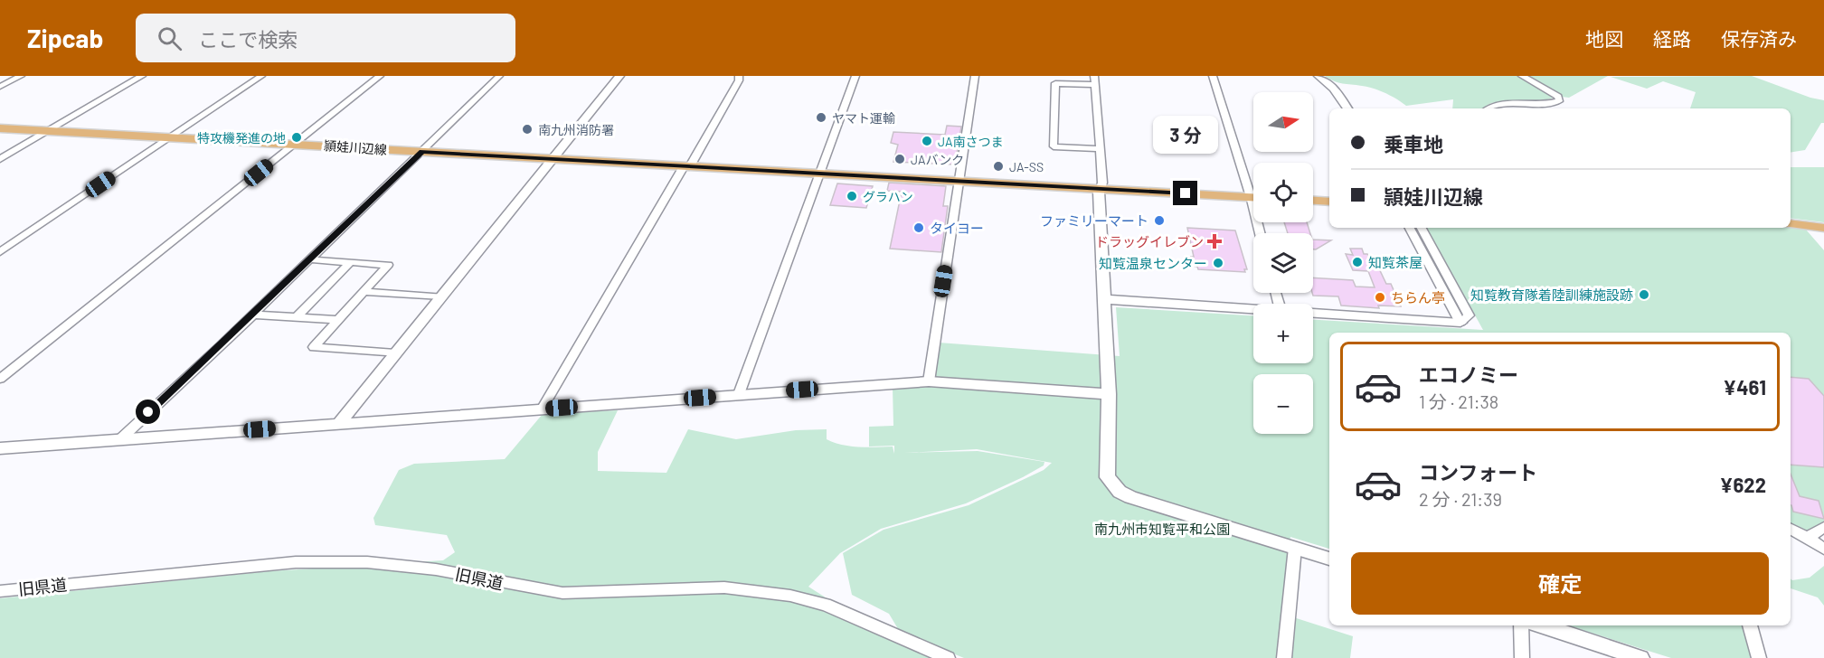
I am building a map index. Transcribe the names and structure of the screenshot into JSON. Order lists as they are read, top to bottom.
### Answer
{
  "streets": {
    "main road": ["頴娃川辺線"],
    "street": ["旧県道"]
  },
  "parks": ["南九州市知覧平和公園"],
  "places": {
    "other": [
      "ヤマト運輸",
      "南九州消防署",
      "特攻機発進の地",
      "JA南さつま",
      "JAバンク",
      "JA-SS",
      "グラハン",
      "ファミリーマート",
      "タイヨー",
      "知覧茶屋",
      "知覧温泉センター",
      "知覧教育隊着陸訓練施設跡",
      "ちらん亭"
    ],
    "health": ["ドラッグイレブン"]
  },
  "north": "right",
  "page": {
    "header": "Zipcab",
    "search": "ここで検索",
    "nav": ["地図", "経路", "保存済み"],
    "map_buttons": ["+", "−"],
    "banner": ["乗車地", "頴娃川辺線"],
    "bubble": "3 分",
    "list": [
      {
        "name": "エコノミー",
        "note": "1 分 · 21:38",
        "value": "¥461"
      },
      {
        "name": "コンフォート",
        "note": "2 分 · 21:39",
        "value": "¥622"
      }
    ],
    "buttons": "確定"
  }
}
